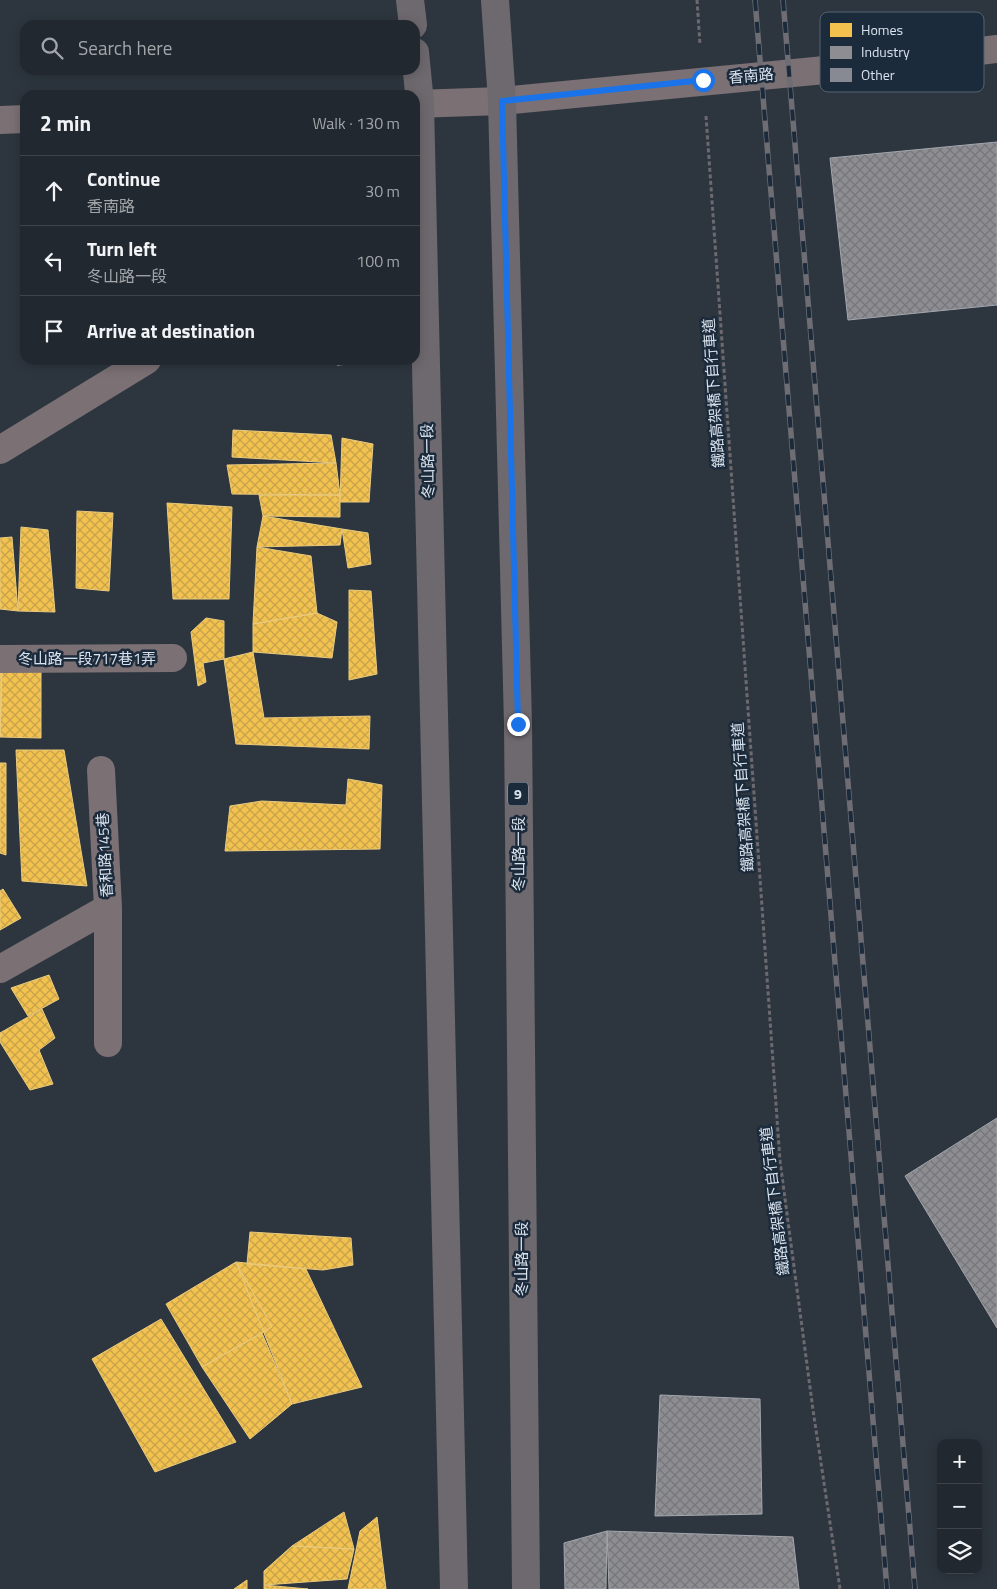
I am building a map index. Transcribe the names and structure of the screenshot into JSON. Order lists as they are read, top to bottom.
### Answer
{
  "streets": {
    "main road": ["冬山路一段", "9"],
    "street": ["香南路", "冬山路一段717巷1弄", "香和路145巷"],
    "path": ["鐵路高架橋下自行車道"]
  },
  "crossings": [
    ["香南路", "鐵路高架橋下自行車道"],
    ["香南路", "冬山路一段"]
  ],
  "legend": ["Homes", "Industry", "Other"],
  "page": {
    "search": "Search here",
    "heading": ["2 min", "Walk · 130 m"],
    "list": [
      ["Continue", "香南路", "30 m"],
      ["Turn left", "冬山路一段", "100 m"],
      "Arrive at destination"
    ],
    "map_buttons": ["+", "−"]
  }
}
